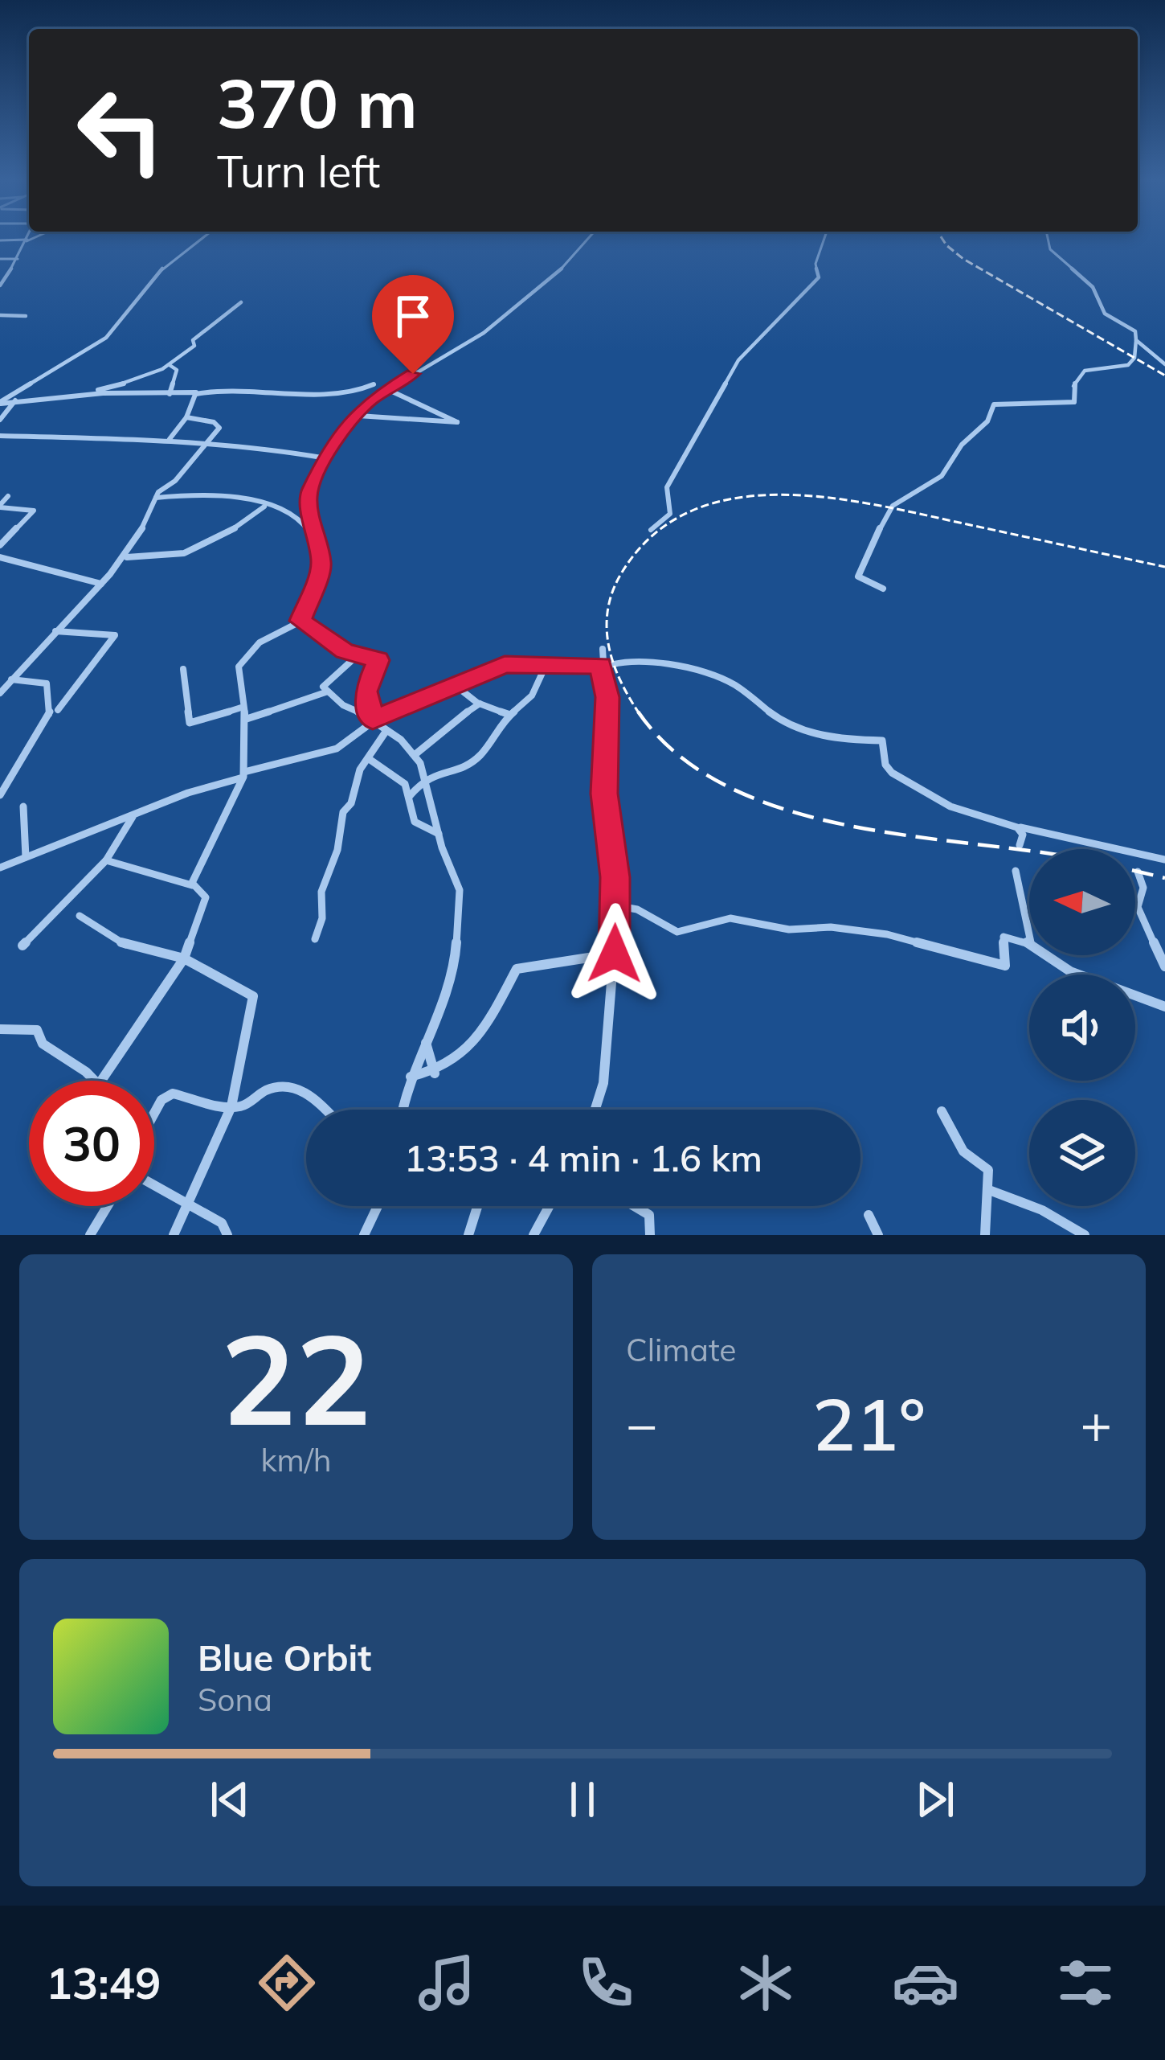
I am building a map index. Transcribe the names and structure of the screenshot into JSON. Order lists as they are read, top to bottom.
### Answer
{
  "north": "left",
  "page": {
    "turn": ["370 m", "Turn left"],
    "limit": "30",
    "trip": "13:53 · 4 min · 1.6 km",
    "tile": [
      ["22", "km/h"],
      "Climate"
    ],
    "heat": ["−", "21°", "+"],
    "song": ["Blue Orbit", "Sona"],
    "tabs": "13:49"
  }
}
